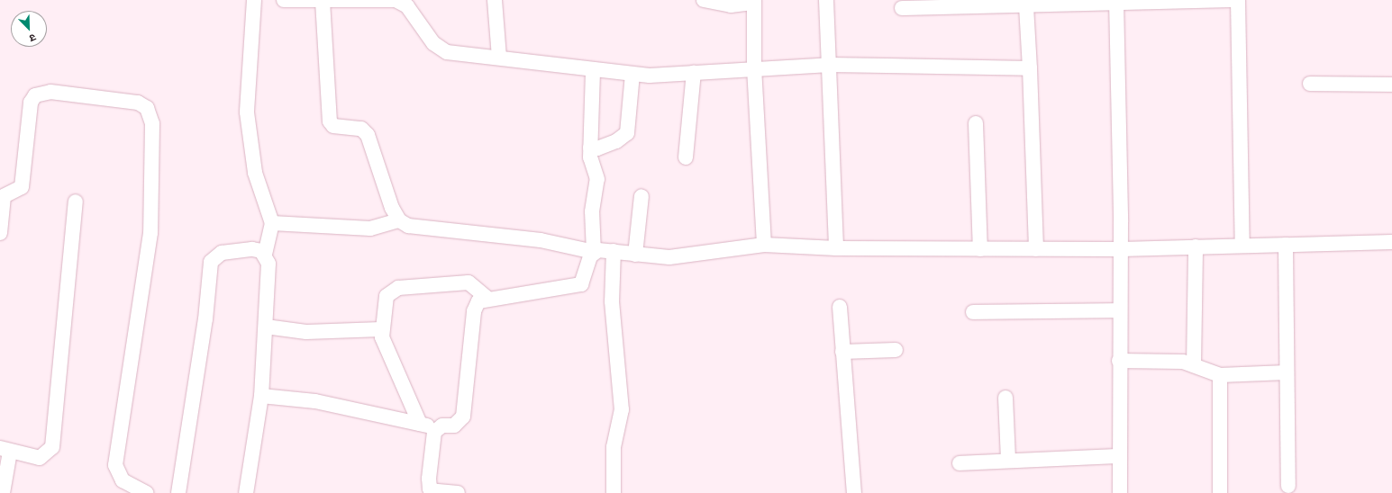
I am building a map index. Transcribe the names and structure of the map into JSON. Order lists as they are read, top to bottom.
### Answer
{
  "north": "bottom right"
}
